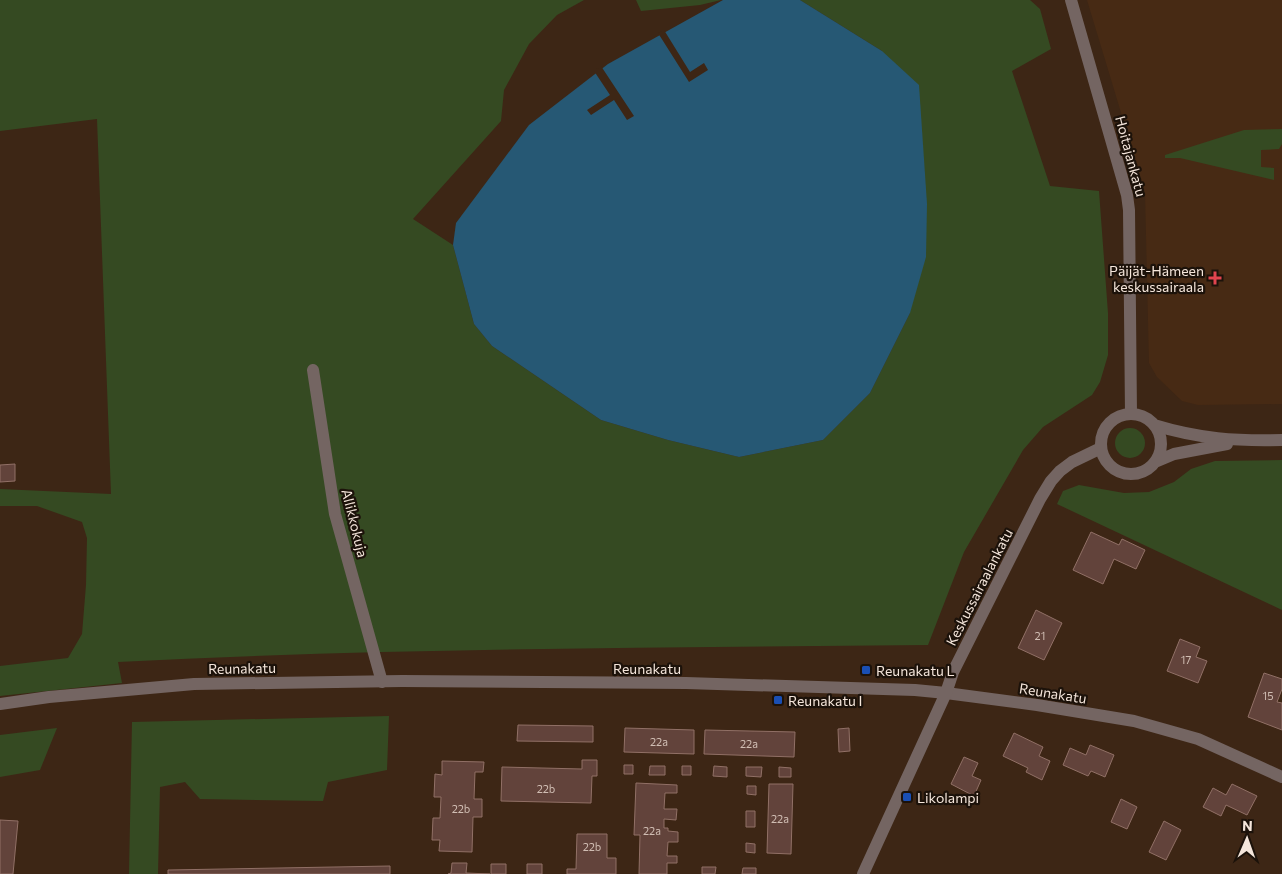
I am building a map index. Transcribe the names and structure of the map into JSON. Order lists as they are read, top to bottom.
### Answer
{
  "streets": {
    "street": [
      "Hoitajankatu",
      "Allikkokuja",
      "Keskussairaalankatu",
      "Reunakatu"
    ]
  },
  "crossings": [
    ["Hoitajankatu", "Keskussairaalankatu"],
    ["Allikkokuja", "Reunakatu"],
    ["Keskussairaalankatu", "Reunakatu"]
  ],
  "places": {
    "health": ["Päijät-Hämeen keskussairaala"],
    "transit": ["Reunakatu L", "Reunakatu I", "Likolampi"]
  },
  "house_numbers": [
    "21",
    "17",
    "15",
    "22a",
    "22a",
    "22b",
    "22b",
    "22a",
    "22a",
    "22b"
  ],
  "north": "top"
}
